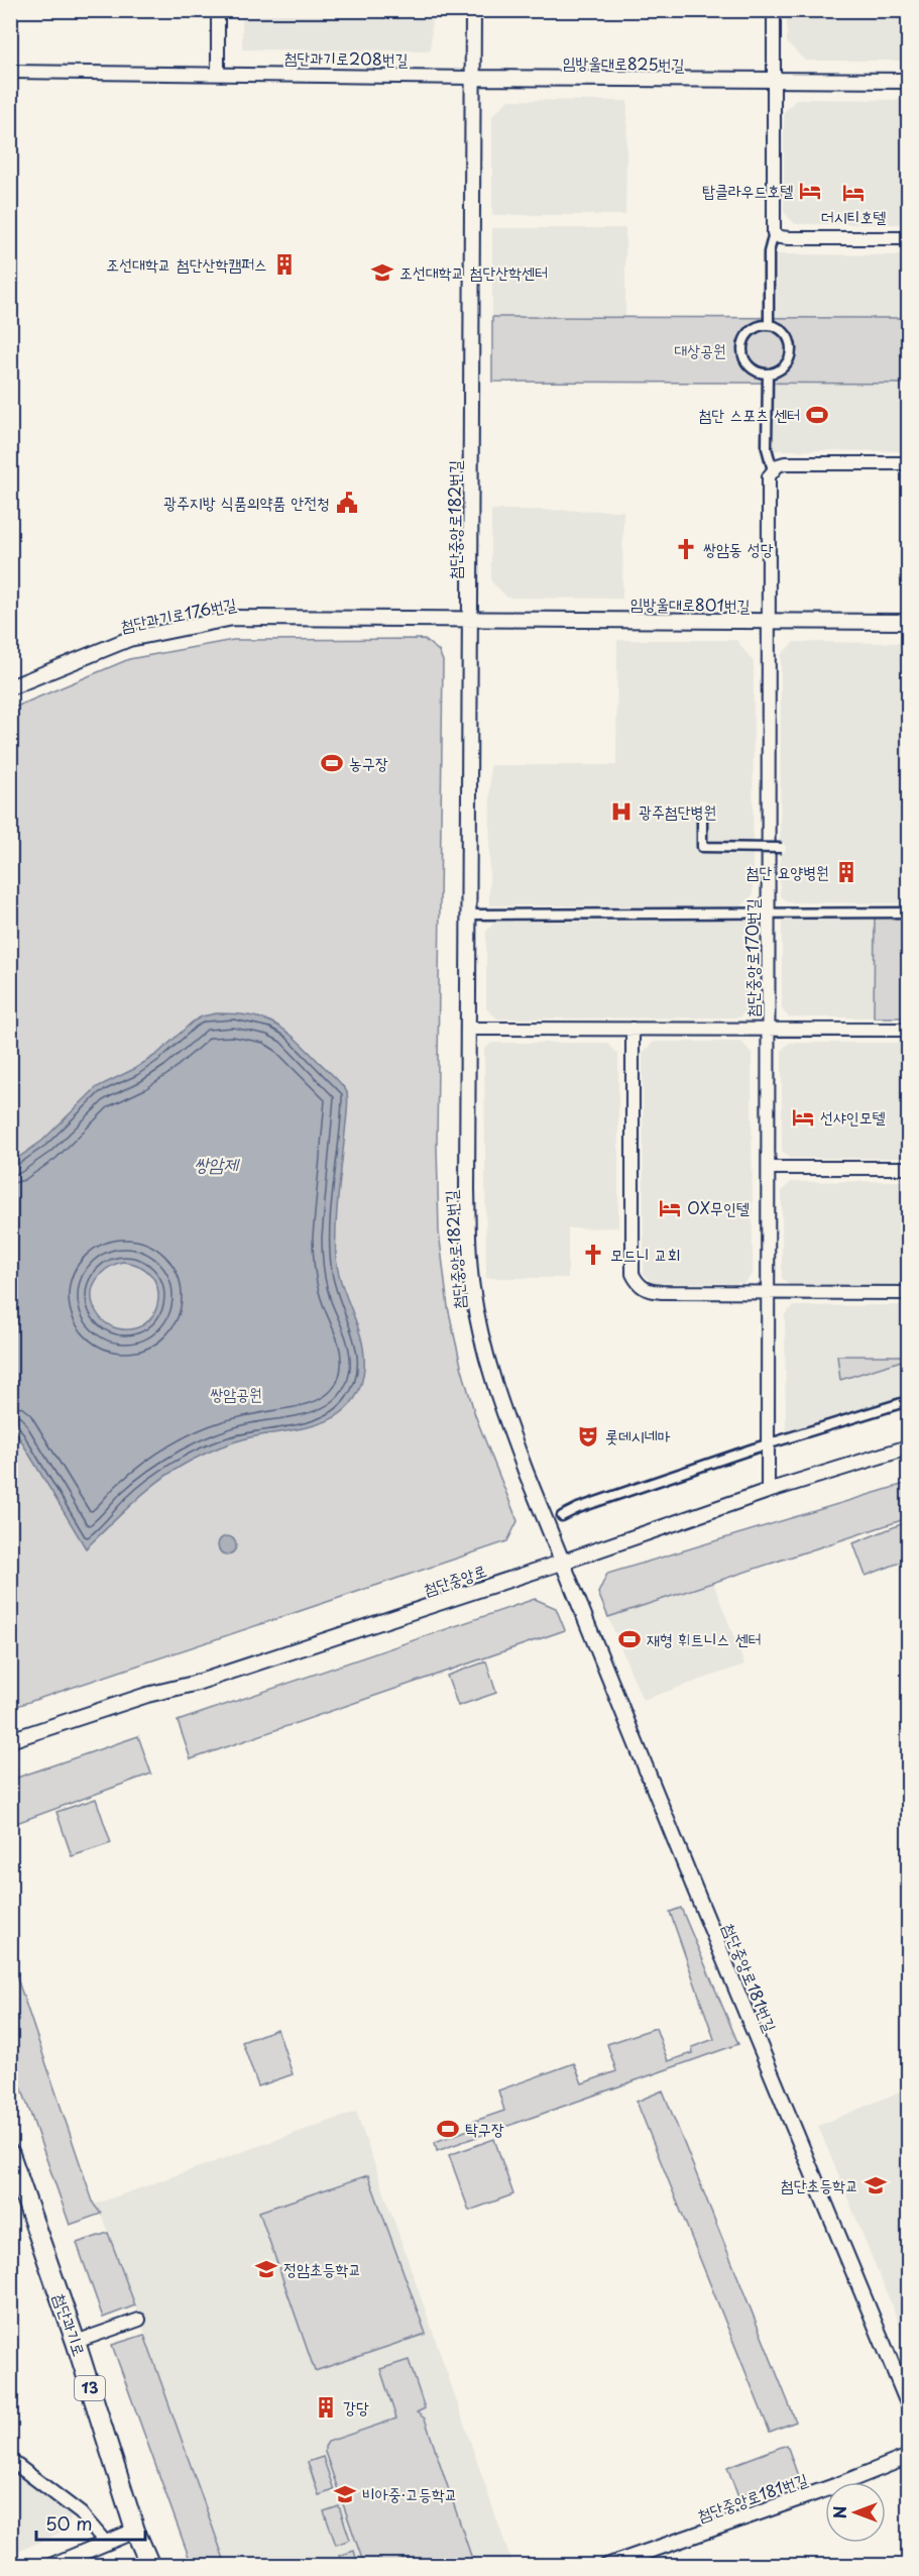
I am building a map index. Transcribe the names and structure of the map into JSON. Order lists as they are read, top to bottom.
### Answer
{
  "streets": {
    "main road": ["첨단과기로", "13"],
    "street": [
      "첨단과기로208번길",
      "임방울대로825번길",
      "첨단중앙로182번길",
      "임방울대로801번길",
      "첨단과기로176번길",
      "첨단중앙로170번길",
      "첨단중앙로",
      "첨단중앙로181번길"
    ]
  },
  "crossings": [
    ["첨단과기로208번길", "임방울대로825번길"],
    ["첨단과기로208번길", "첨단중앙로182번길"],
    ["임방울대로825번길", "첨단중앙로182번길"],
    ["첨단중앙로182번길", "임방울대로801번길"],
    ["첨단중앙로182번길", "첨단과기로176번길"],
    ["첨단중앙로182번길", "첨단중앙로"],
    ["첨단중앙로182번길", "첨단중앙로181번길"],
    ["임방울대로801번길", "첨단과기로176번길"],
    ["임방울대로801번길", "첨단중앙로170번길"],
    ["첨단중앙로170번길", "첨단중앙로"],
    ["첨단중앙로", "첨단중앙로181번길"]
  ],
  "water": ["쌍암제"],
  "parks": ["대상공원", "쌍암공원"],
  "places": {
    "hotel": [
      "탑클라우드호텔",
      "더시티호텔",
      "선샤인모텔",
      "OX무인텔"
    ],
    "building": ["조선대학교 첨단산학캠퍼스", "첨단 요양병원", "강당"],
    "school or university": [
      "조선대학교 첨단산학센터",
      "첨단초등학교",
      "정암초등학교",
      "비아중·고등학교"
    ],
    "sports": [
      "첨단 스포츠 센터",
      "농구장",
      "재형 휘트니스 센터",
      "탁구장"
    ],
    "public building": ["광주지방 식품의약품 안전청"],
    "church": ["쌍암동 성당", "모드니 교회"],
    "hospital": ["광주첨단병원"],
    "theatre": ["롯데시네마"]
  },
  "scale_bar": "50 m",
  "north": "left"
}
